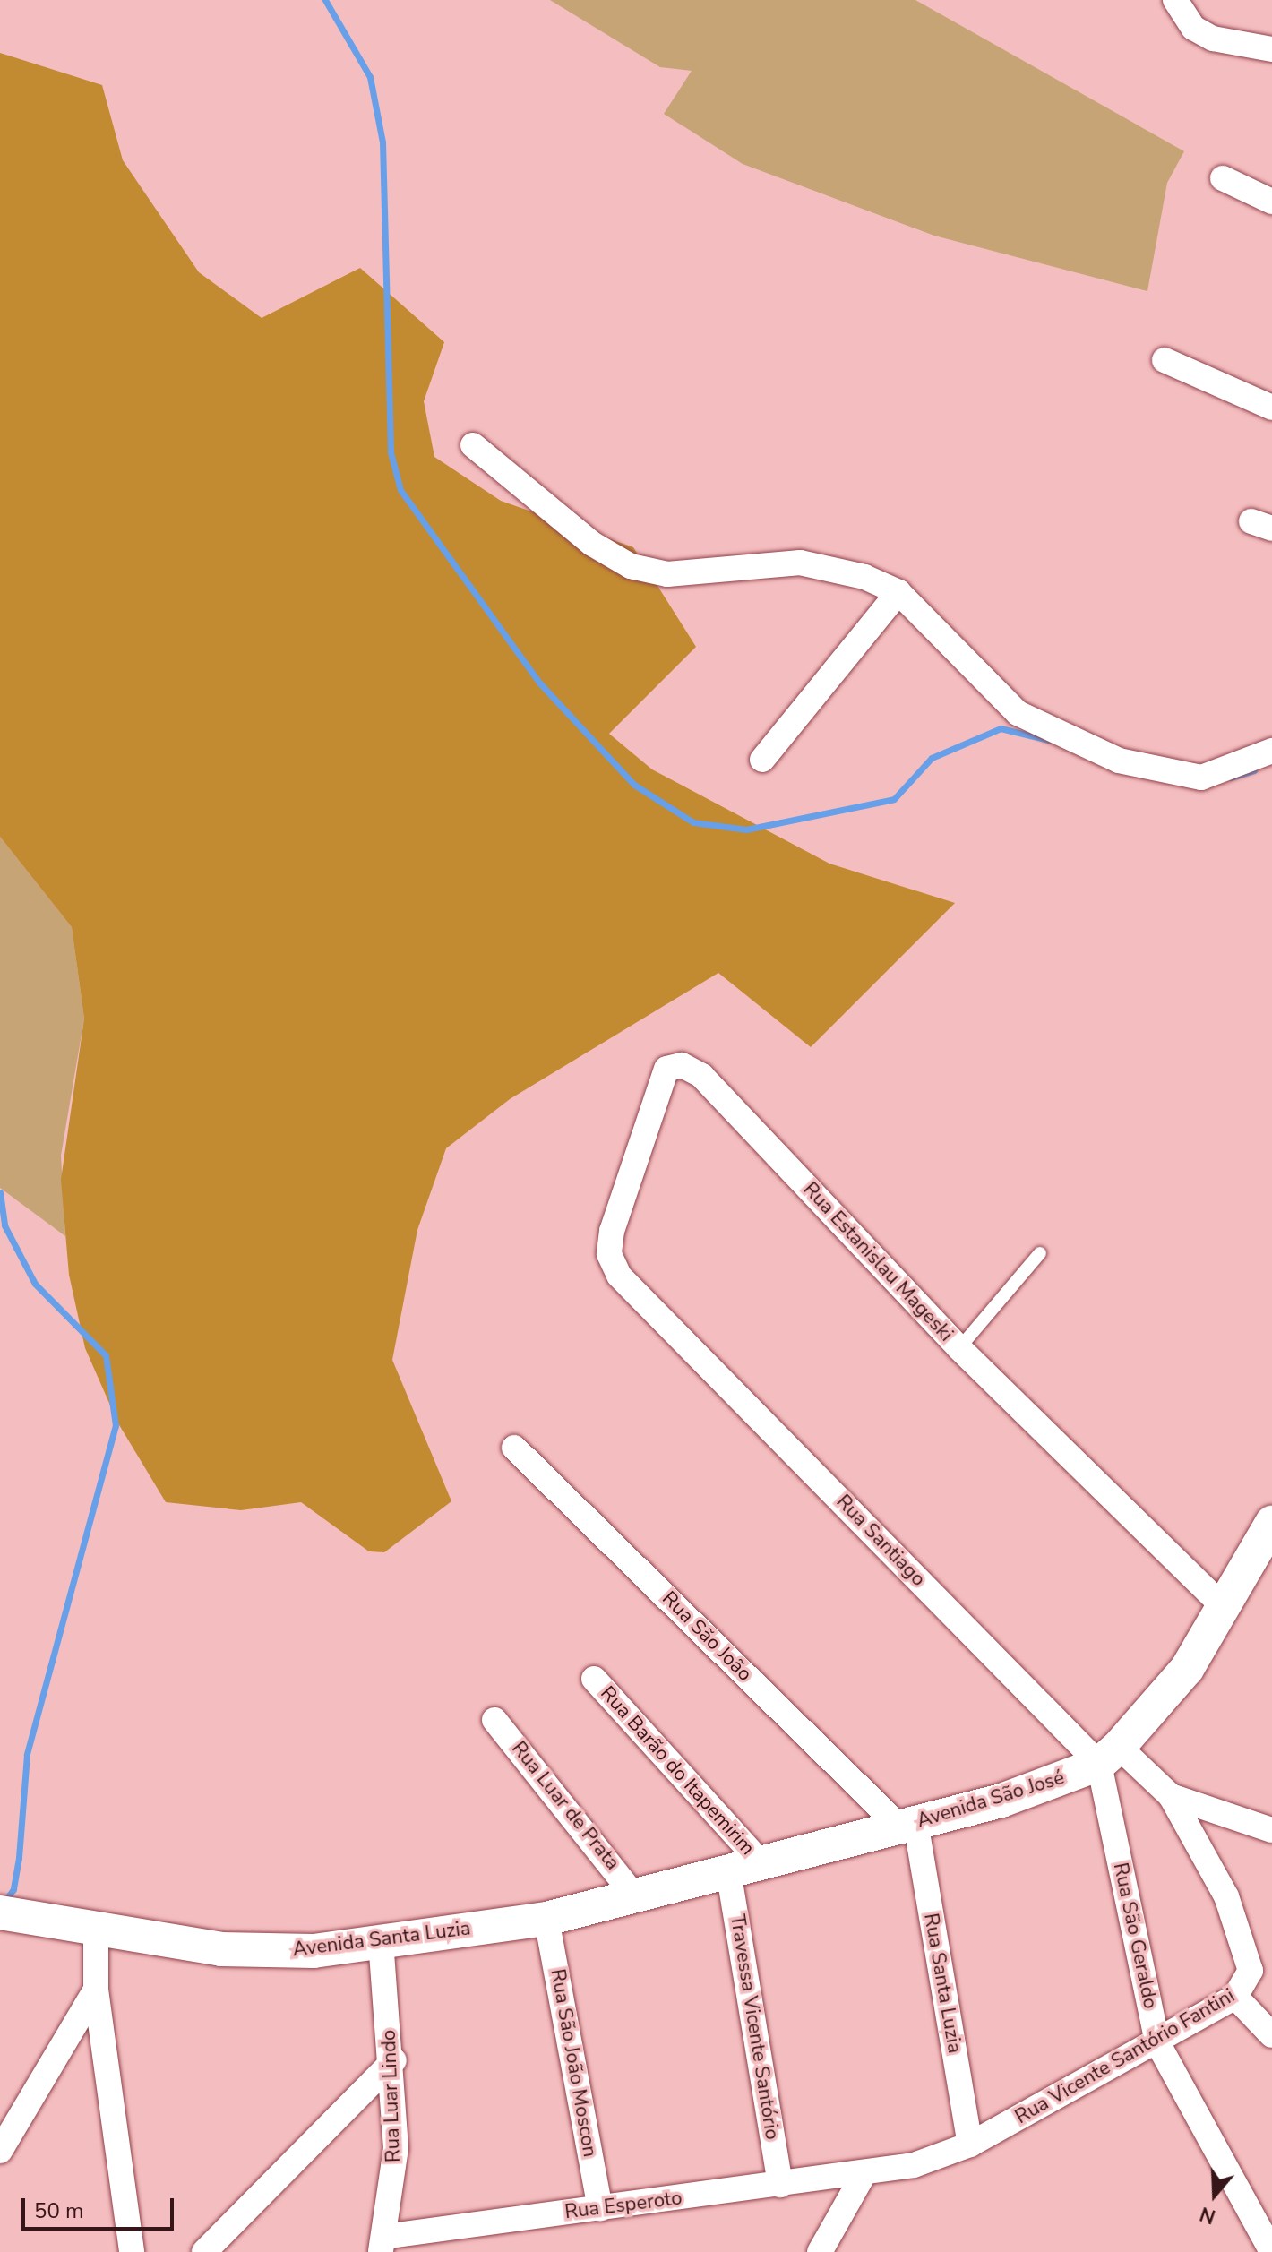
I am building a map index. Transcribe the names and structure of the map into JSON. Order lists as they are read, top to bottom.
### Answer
{
  "streets": {
    "street": [
      "Rua Estanislau Mageski",
      "Rua Santiago",
      "Rua São João",
      "Rua Barão do Itapemirim",
      "Avenida São José",
      "Rua Luar de Prata",
      "Rua São Geraldo",
      "Avenida Santa Luzia",
      "Rua Santa Luzia",
      "Travessa Vicente Santório",
      "Rua Vicente Santório Fantini",
      "Rua São João Moscon",
      "Rua Luar Lindo",
      "Rua Esperoto"
    ]
  },
  "crossings": [
    ["Rua Estanislau Mageski", "Rua Santiago"],
    ["Rua Estanislau Mageski", "Avenida São José"],
    ["Rua Santiago", "Avenida São José"],
    ["Rua Santiago", "Rua São Geraldo"],
    ["Rua Santiago", "Rua Vicente Santório Fantini"],
    ["Rua São João", "Avenida São José"],
    ["Rua São João", "Rua Santa Luzia"],
    ["Rua Barão do Itapemirim", "Avenida São José"],
    ["Rua Barão do Itapemirim", "Travessa Vicente Santório"],
    ["Avenida São José", "Rua Luar de Prata"],
    ["Avenida São José", "Rua São Geraldo"],
    ["Avenida São José", "Avenida Santa Luzia"],
    ["Avenida São José", "Rua Santa Luzia"],
    ["Avenida São José", "Travessa Vicente Santório"],
    ["Avenida São José", "Rua Vicente Santório Fantini"],
    ["Rua Luar de Prata", "Avenida Santa Luzia"],
    ["Rua São Geraldo", "Rua Vicente Santório Fantini"],
    ["Avenida Santa Luzia", "Rua São João Moscon"],
    ["Avenida Santa Luzia", "Rua Luar Lindo"],
    ["Rua Santa Luzia", "Rua Vicente Santório Fantini"],
    ["Travessa Vicente Santório", "Rua Esperoto"],
    ["Rua Vicente Santório Fantini", "Rua Esperoto"],
    ["Rua São João Moscon", "Rua Esperoto"],
    ["Rua Luar Lindo", "Rua Esperoto"]
  ],
  "scale_bar": "50 m",
  "north": "bottom"
}
